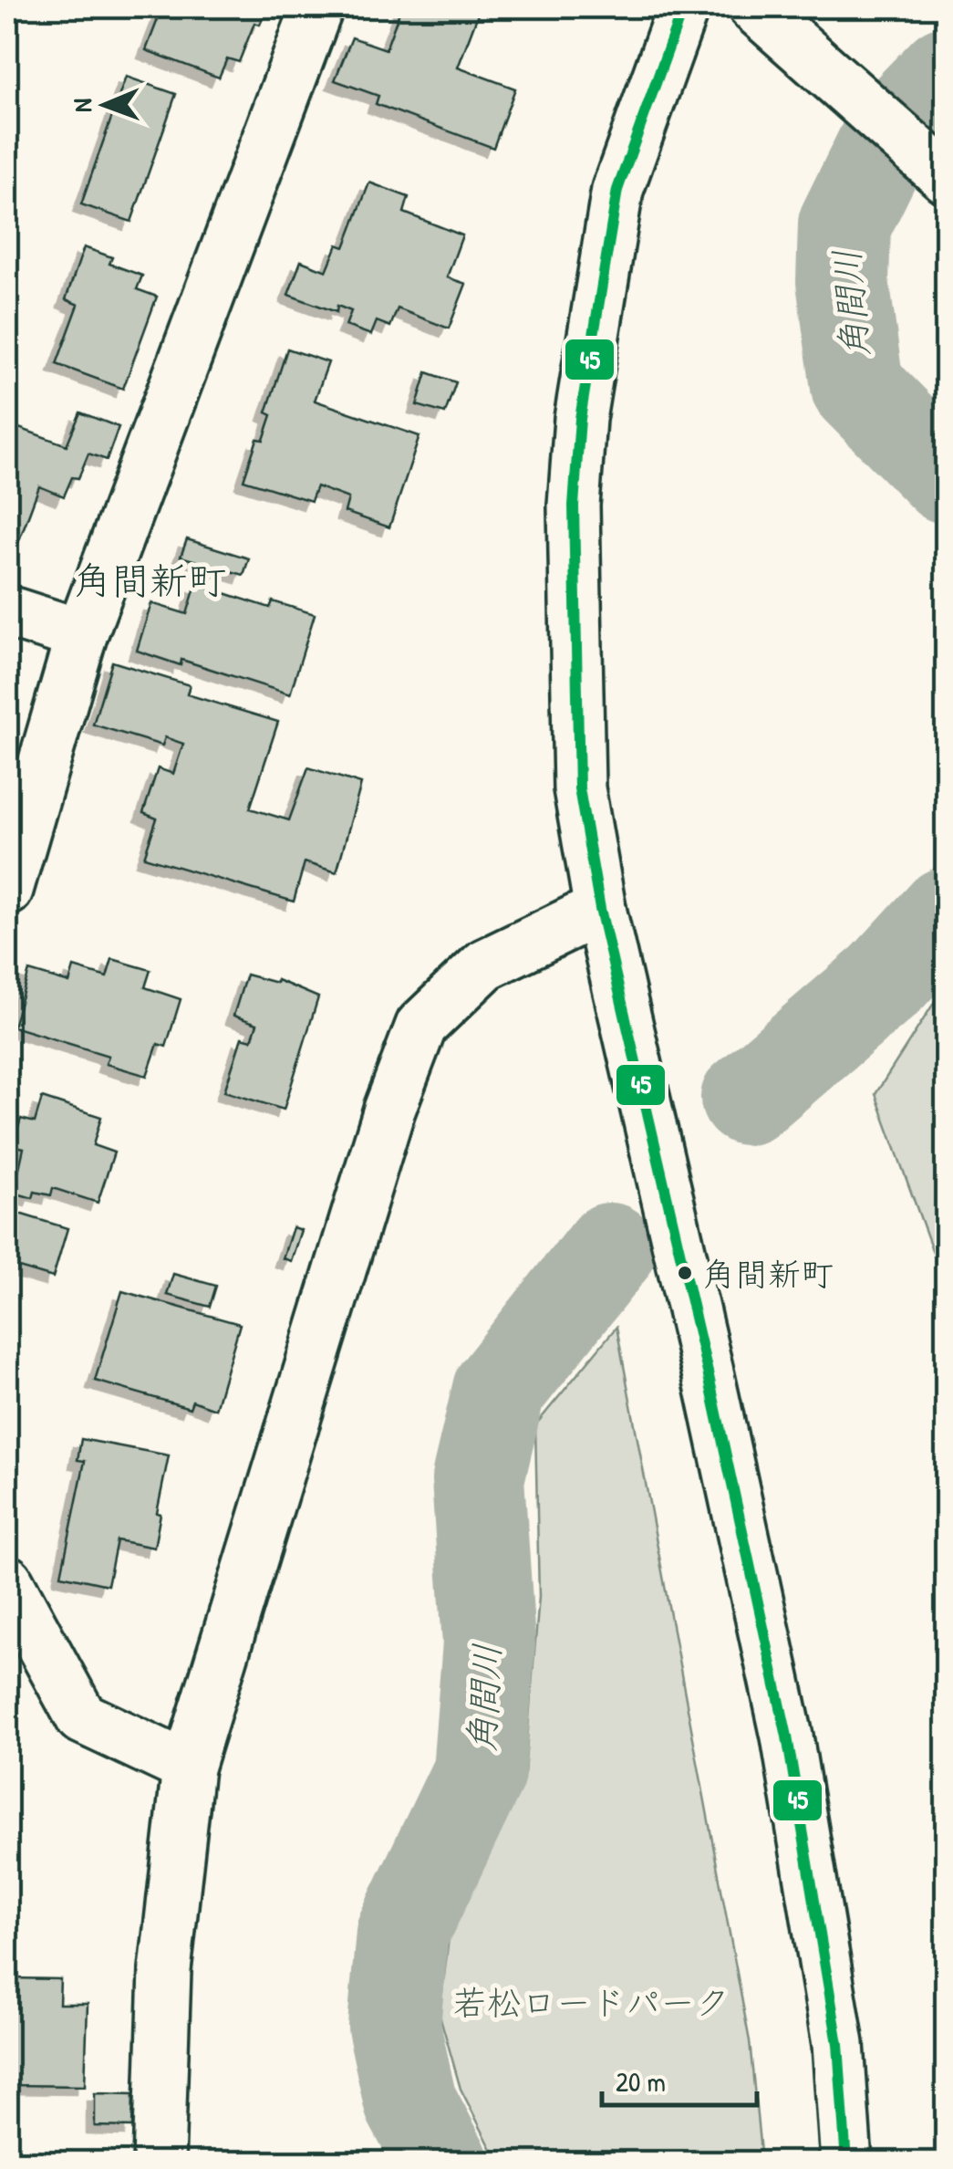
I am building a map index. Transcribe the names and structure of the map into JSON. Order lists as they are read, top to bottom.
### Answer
{
  "districts": ["角間新町"],
  "water": ["角間川"],
  "parks": ["若松ロードパーク"],
  "places": ["角間新町"],
  "lines": ["transit line 45"],
  "scale_bar": "20 m",
  "north": "left"
}
